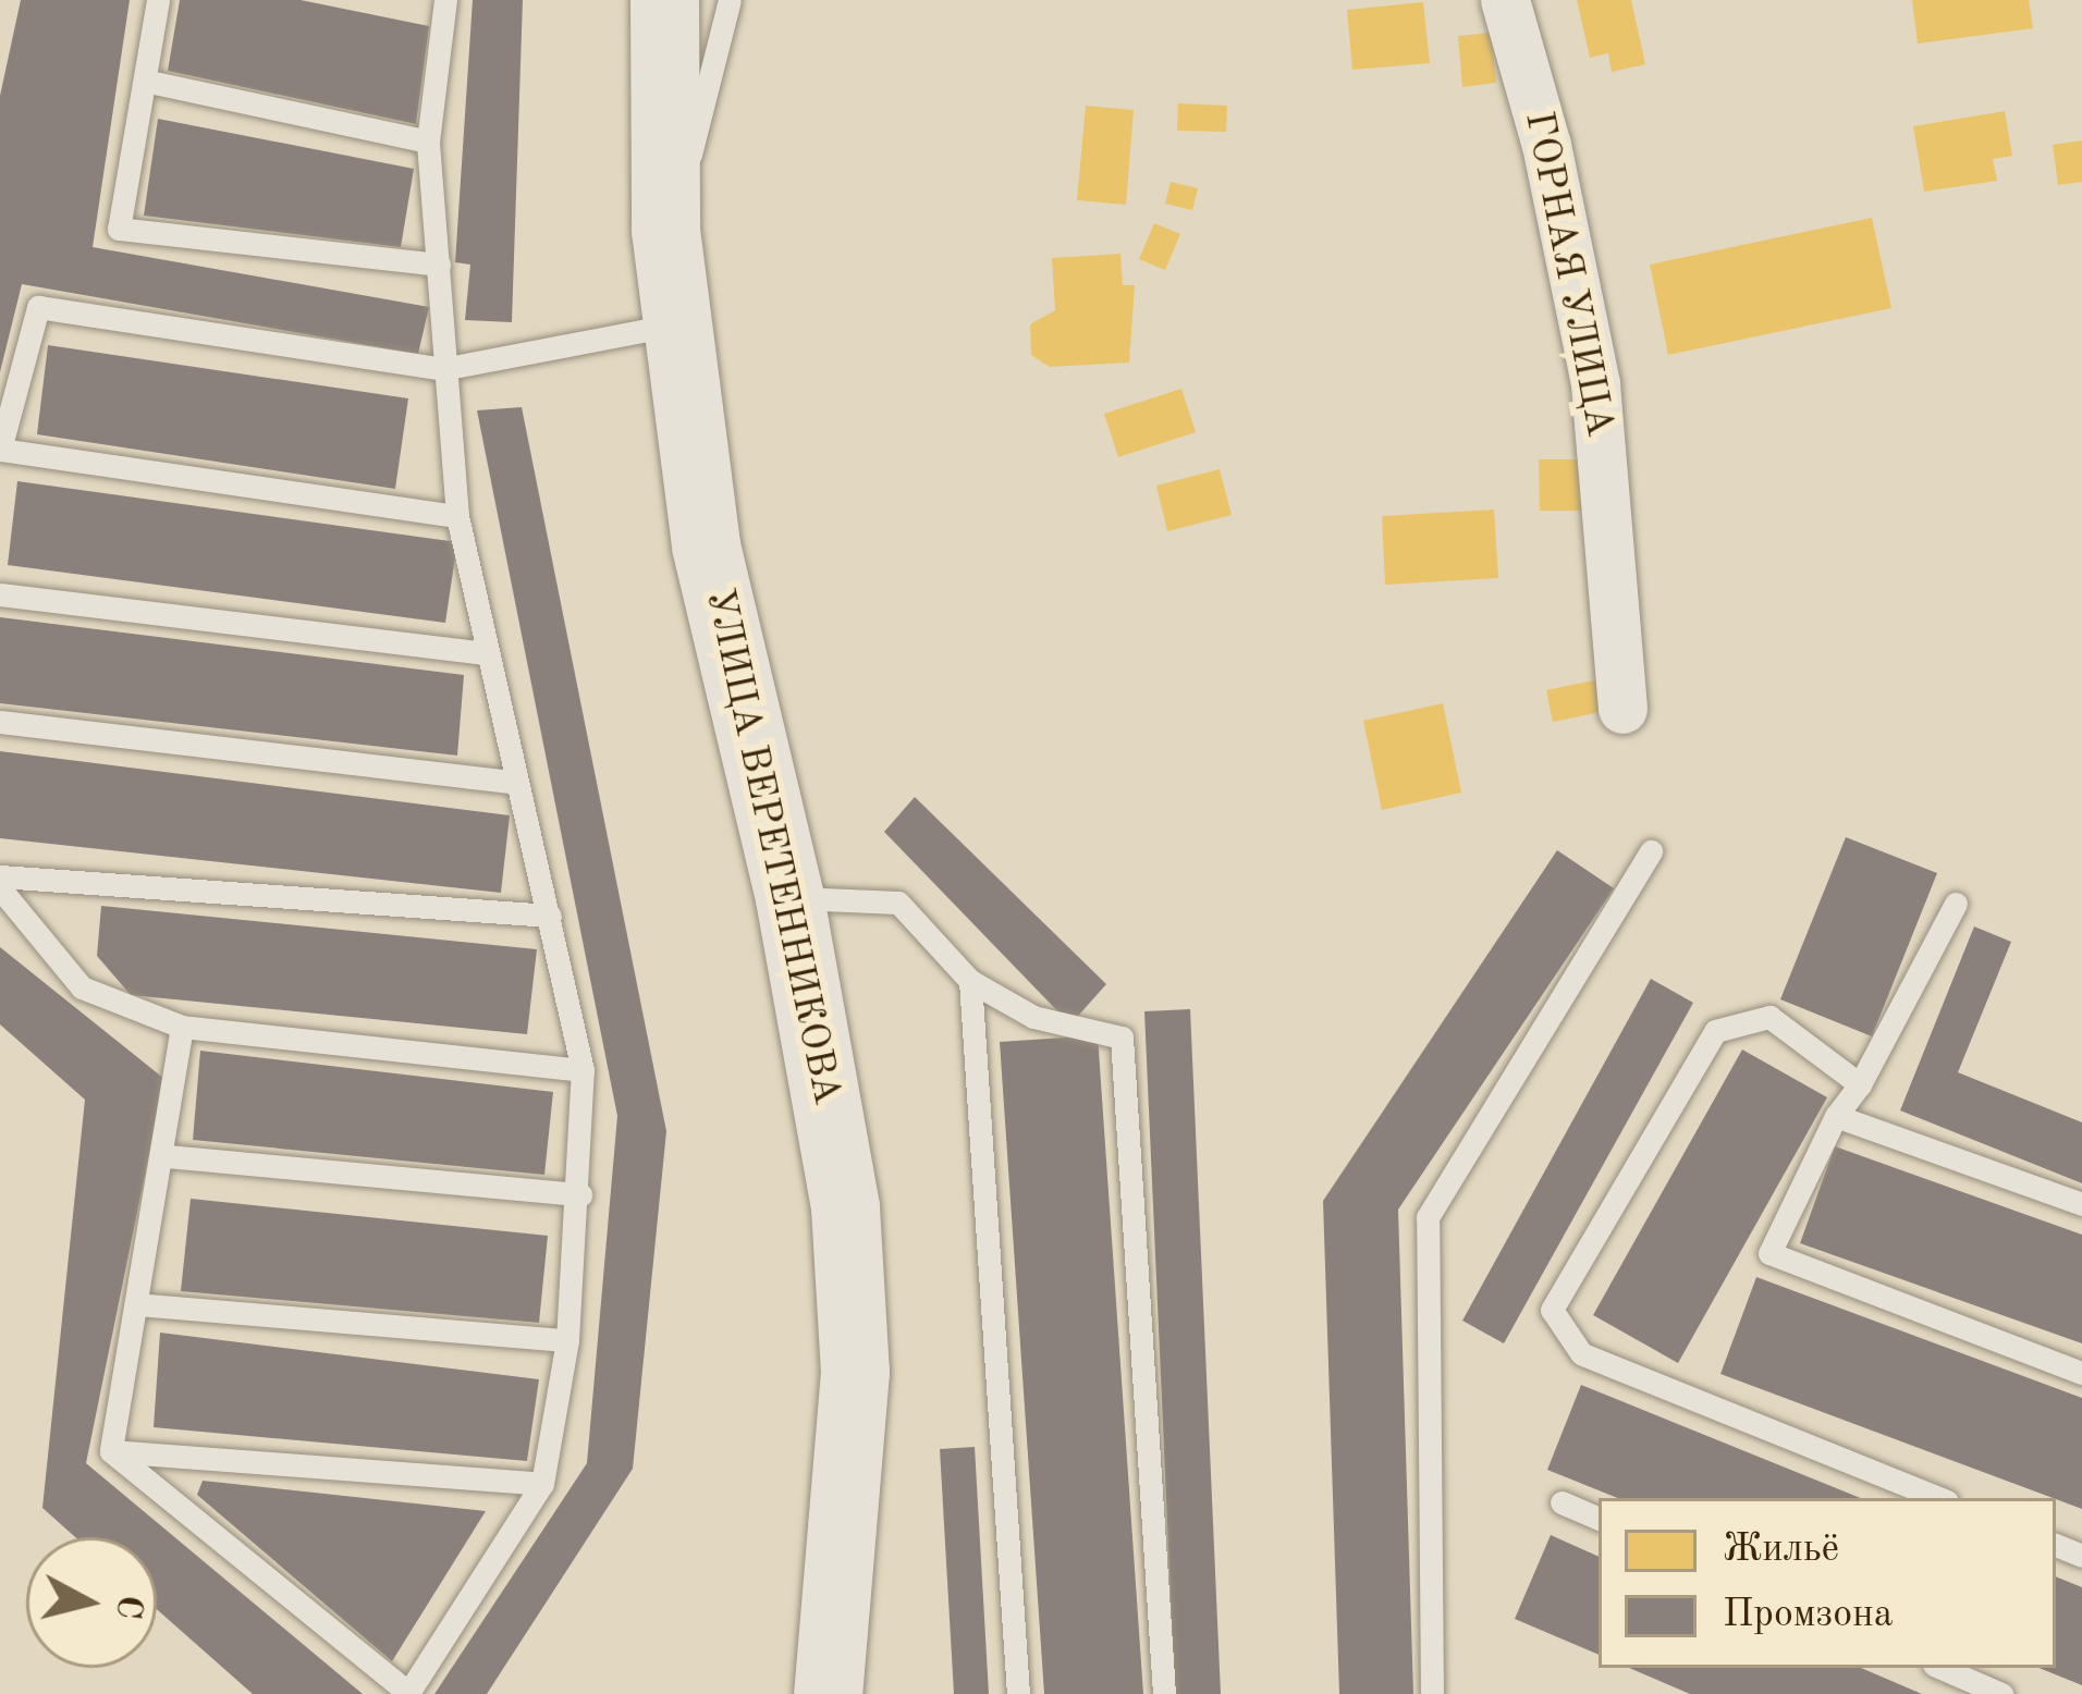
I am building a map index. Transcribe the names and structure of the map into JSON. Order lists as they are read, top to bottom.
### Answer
{
  "streets": {
    "main road": ["УЛИЦА ВЕРЕТЕННИКОВА"],
    "street": ["ГОРНАЯ УЛИЦА"]
  },
  "legend": ["Жильё", "Промзона"],
  "north": "right"
}
